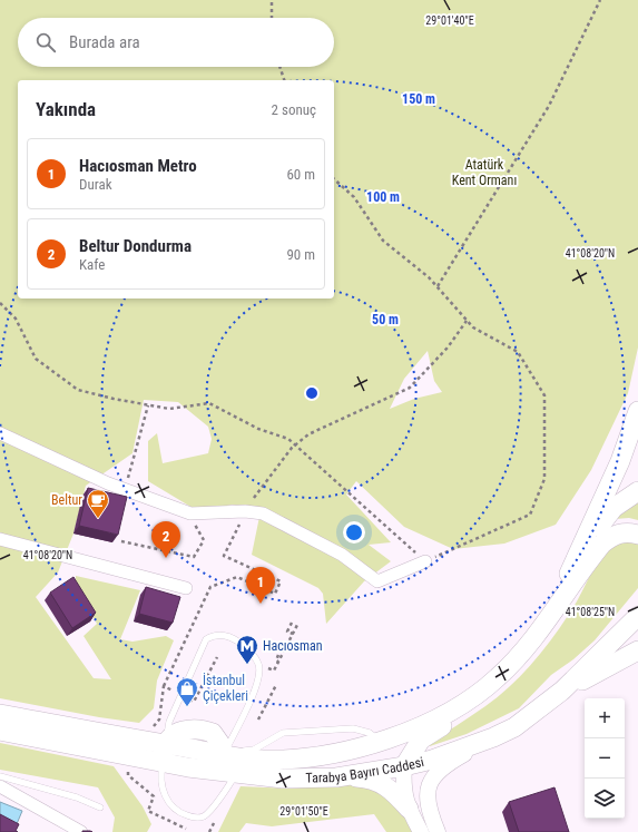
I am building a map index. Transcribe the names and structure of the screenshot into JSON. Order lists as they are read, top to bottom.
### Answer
{
  "streets": {
    "main road": ["Tarabya Bayırı Caddesi"]
  },
  "parks": ["Atatürk Kent Ormanı"],
  "places": {
    "cafe": ["Beltur"],
    "metro station": ["Hacıosman"],
    "shop": ["İstanbul Çiçekleri"]
  },
  "page": {
    "search": "Burada ara",
    "heading": ["Yakında", "2 sonuç"],
    "list": [
      {
        "mark": "1",
        "name": "Hacıosman Metro",
        "note": "Durak",
        "value": "60 m"
      },
      {
        "mark": "2",
        "name": "Beltur Dondurma",
        "note": "Kafe",
        "value": "90 m"
      }
    ],
    "pins": ["2", "1"],
    "map_buttons": ["+", "−"]
  },
  "coordinates": [
    "29°01'40\"E",
    "41°08'20\"N",
    "41°08'25\"N",
    "29°01'50\"E"
  ],
  "rings": ["150 m", "100 m", "50 m"]
}
